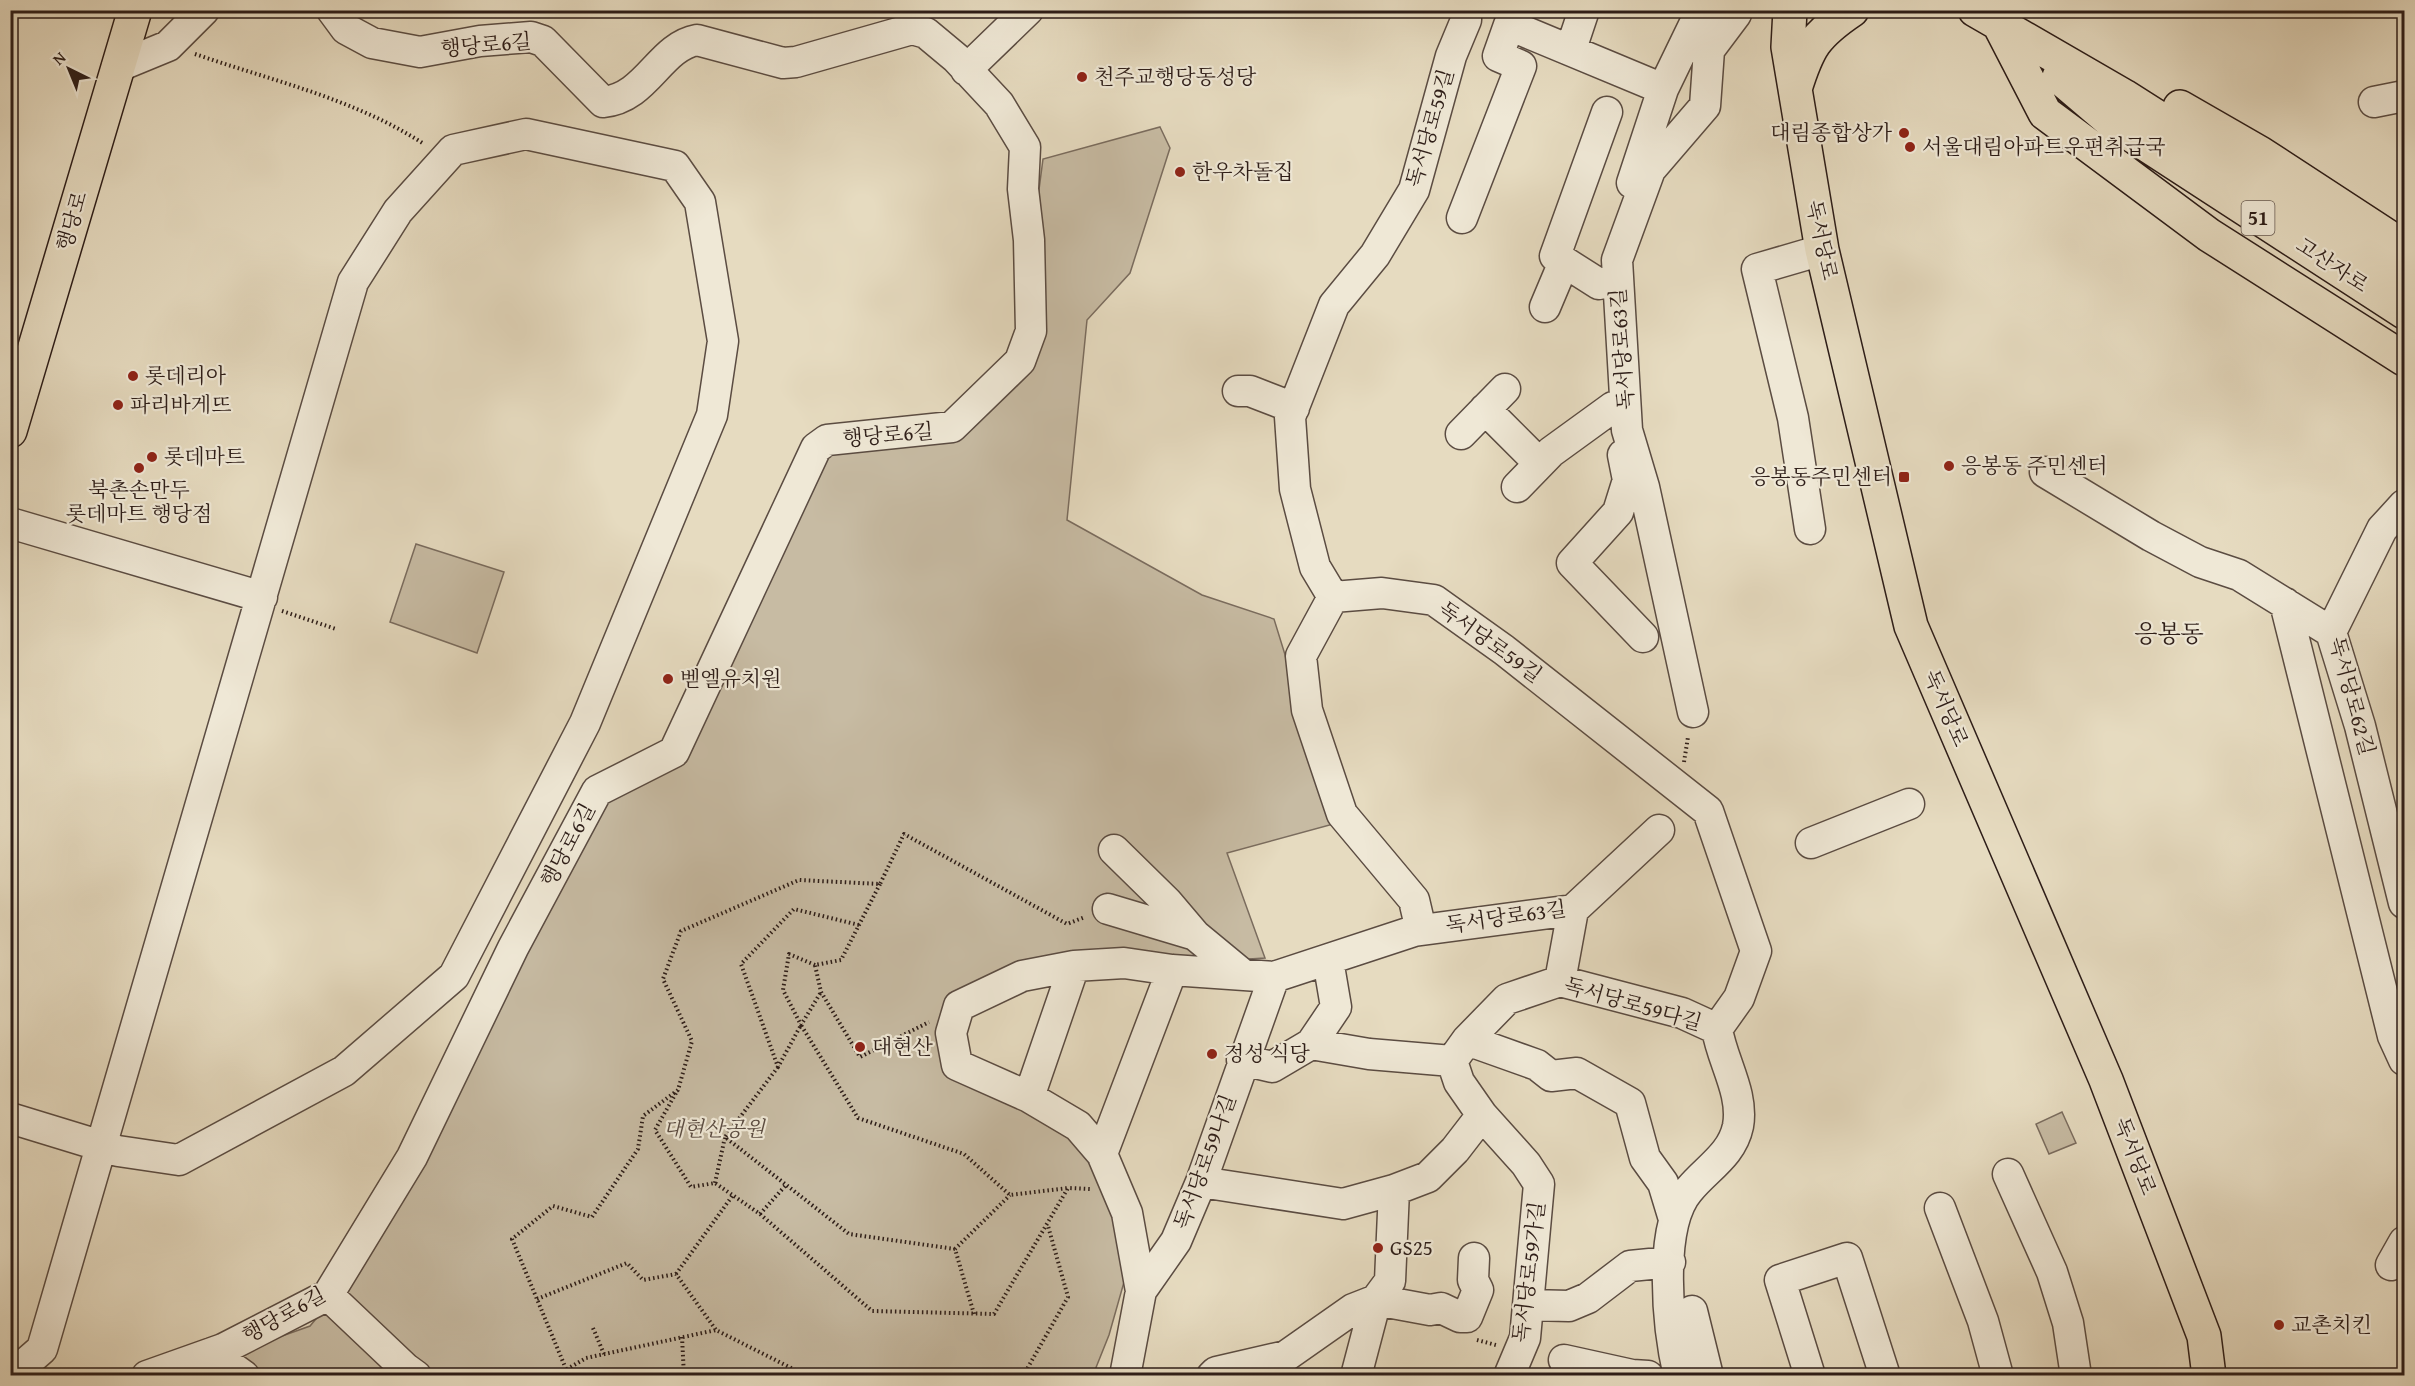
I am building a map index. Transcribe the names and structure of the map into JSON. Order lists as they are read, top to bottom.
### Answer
{
  "streets": {
    "main road": [
      "51",
      "행당로",
      "독서당로",
      "고산자로"
    ],
    "street": [
      "행당로6길",
      "독서당로59길",
      "독서당로63길",
      "독서당로62길",
      "독서당로59다길",
      "독서당로59나길",
      "독서당로59가길"
    ]
  },
  "crossings": [
    ["독서당로59길", "독서당로59다길"],
    ["독서당로63길", "독서당로59나길"]
  ],
  "districts": ["응봉동"],
  "parks": ["대현산공원"],
  "places": {
    "other": [
      "천주교행당동성당",
      "대림종합상가",
      "서울대림아파트우편취급국",
      "한우차돌집",
      "롯데리아",
      "파리바게뜨",
      "롯데마트",
      "응봉동 주민센터",
      "북촌손만두 롯데마트 행당점",
      "벧엘유치원",
      "대현산",
      "정성 식당",
      "GS25",
      "교촌치킨"
    ],
    "transit": ["응봉동주민센터"]
  },
  "north": "top left"
}
